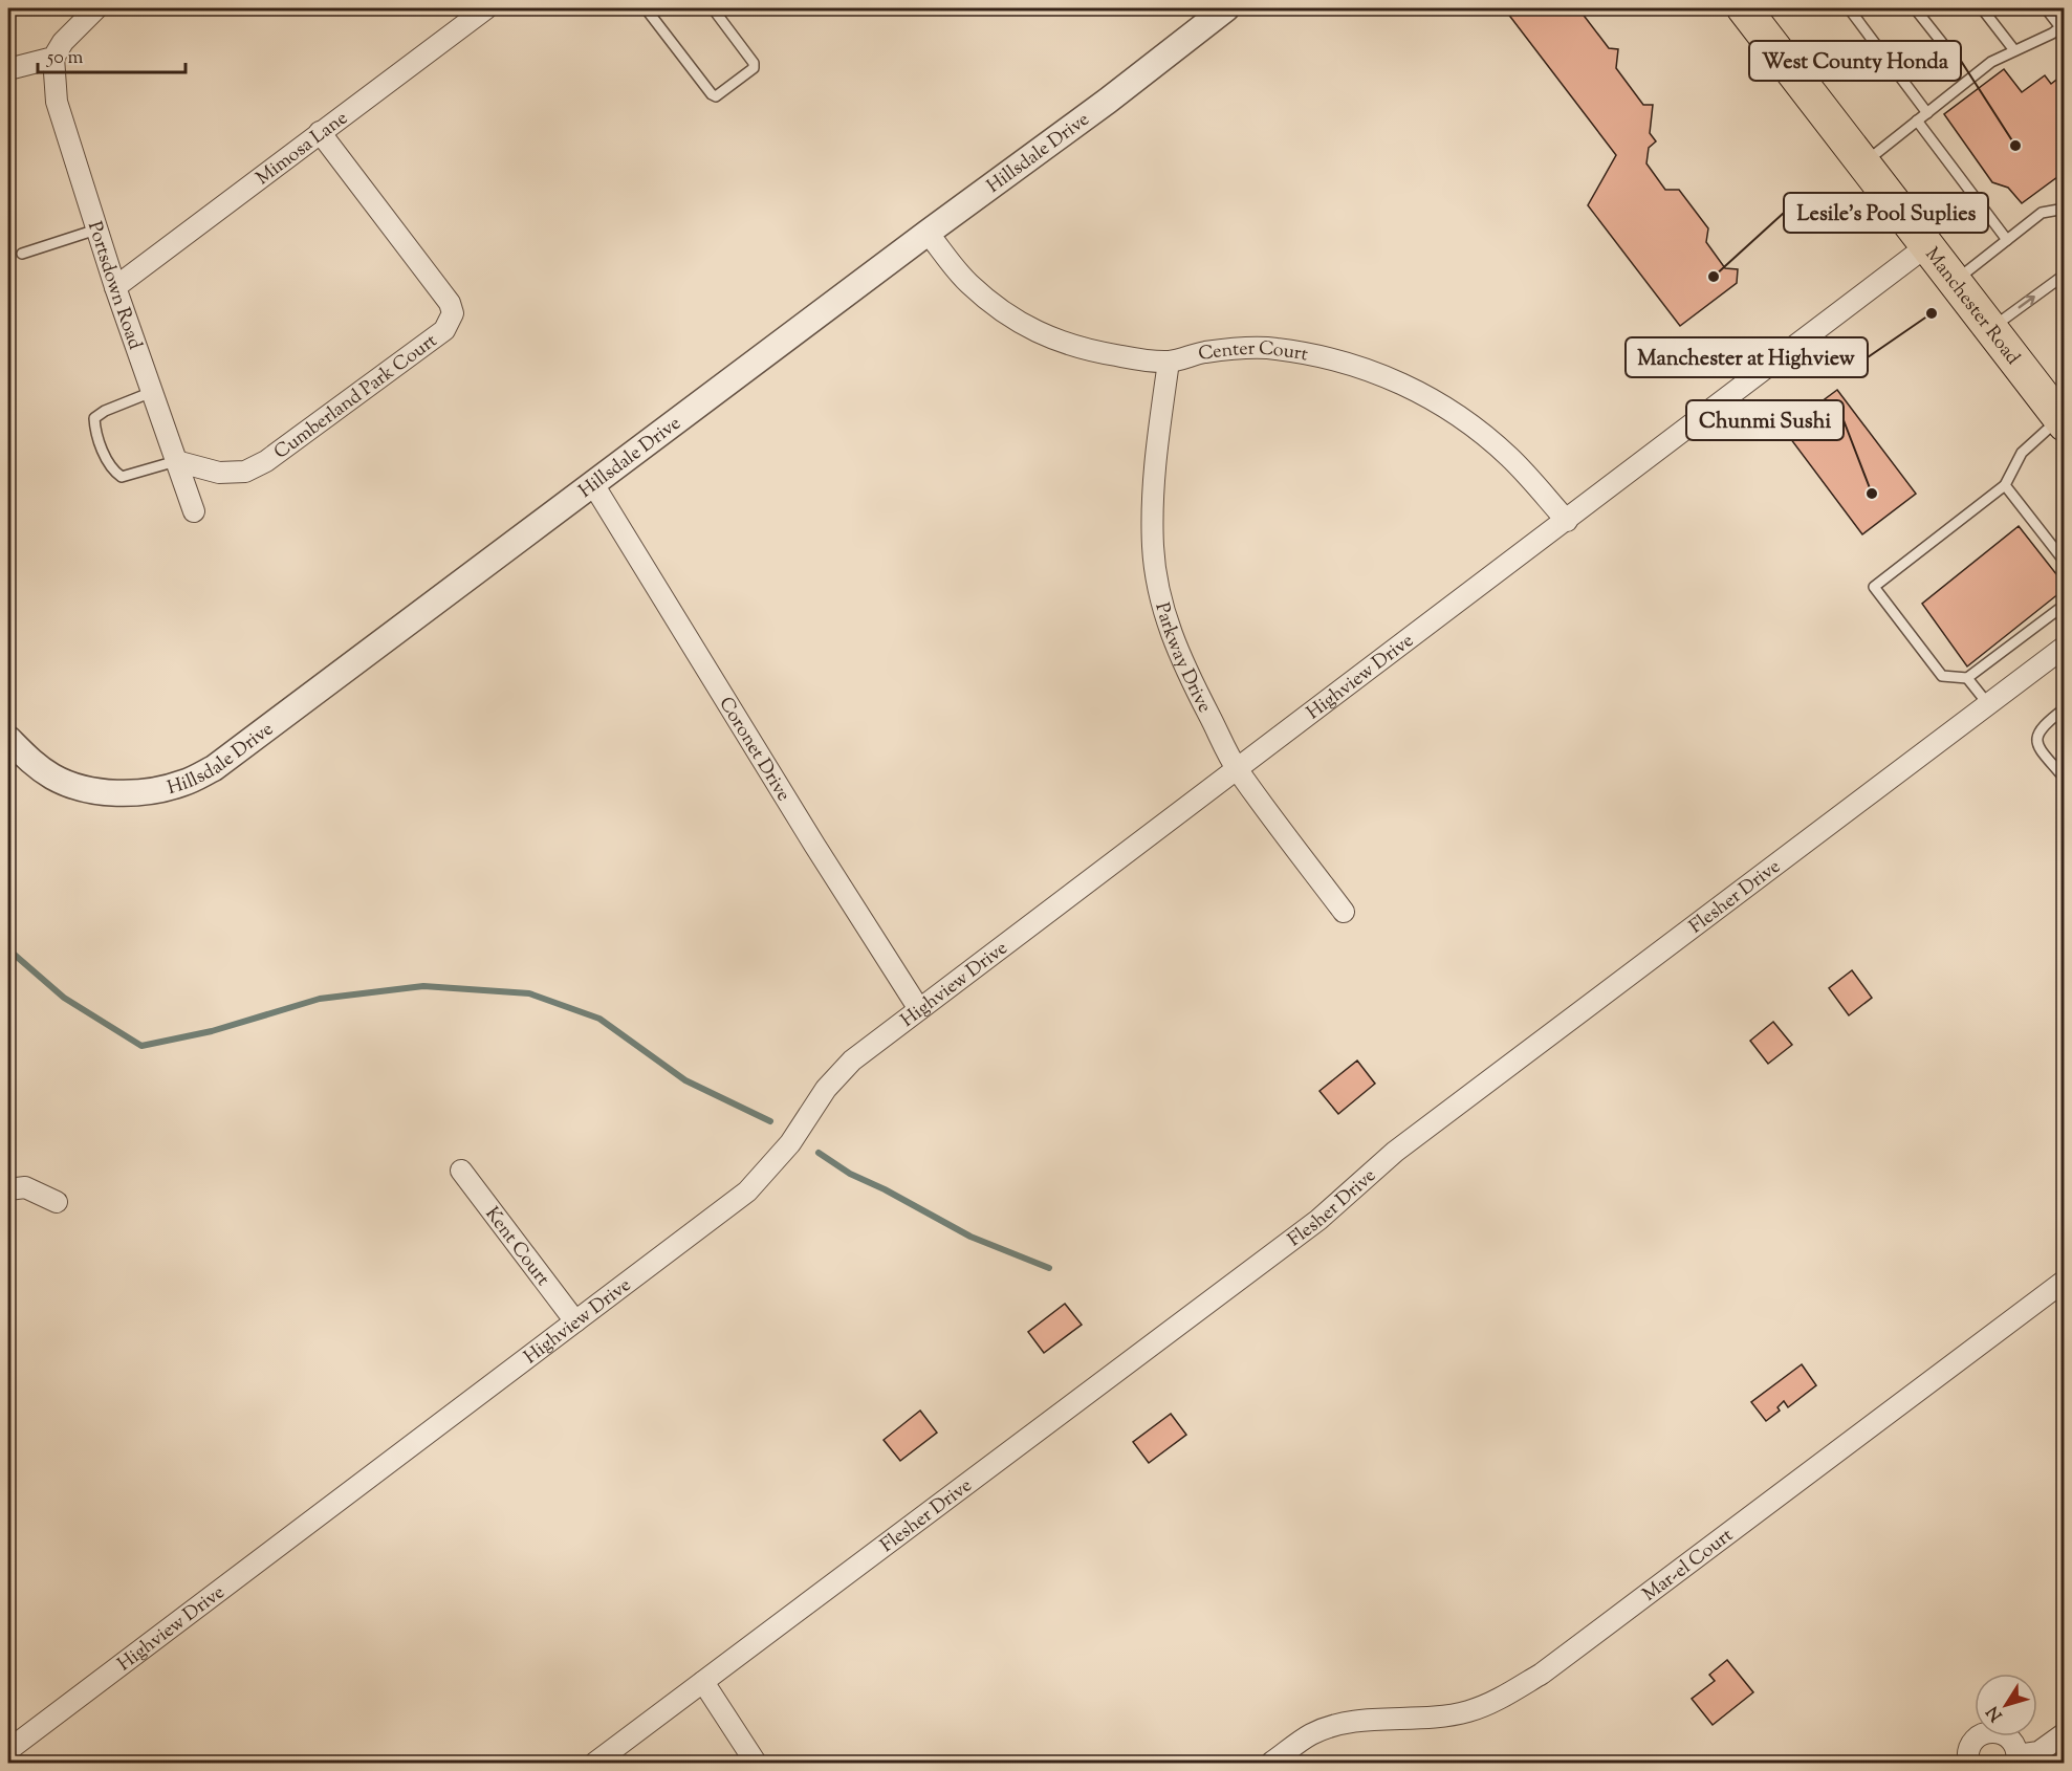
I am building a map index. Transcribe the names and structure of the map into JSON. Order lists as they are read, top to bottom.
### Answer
{
  "streets": {
    "highway": ["Manchester Road"],
    "street": [
      "Mimosa Lane",
      "Hillsdale Drive",
      "Portsdown Road",
      "Center Court",
      "Cumberland Park Court",
      "Parkway Drive",
      "Highview Drive",
      "Coronet Drive",
      "Flesher Drive",
      "Kent Court",
      "Mar-el Court"
    ]
  },
  "crossings": [
    ["Mimosa Lane", "Portsdown Road"],
    ["Mimosa Lane", "Cumberland Park Court"],
    ["Hillsdale Drive", "Center Court"],
    ["Hillsdale Drive", "Coronet Drive"],
    ["Portsdown Road", "Cumberland Park Court"],
    ["Manchester Road", "Highview Drive"],
    ["Center Court", "Parkway Drive"],
    ["Center Court", "Highview Drive"],
    ["Parkway Drive", "Highview Drive"],
    ["Highview Drive", "Coronet Drive"],
    ["Highview Drive", "Kent Court"]
  ],
  "places": [
    "West County Honda",
    "Lesile's Pool Suplies",
    "Manchester at Highview",
    "Chunmi Sushi"
  ],
  "scale_bar": "50 m",
  "north": "bottom left"
}
